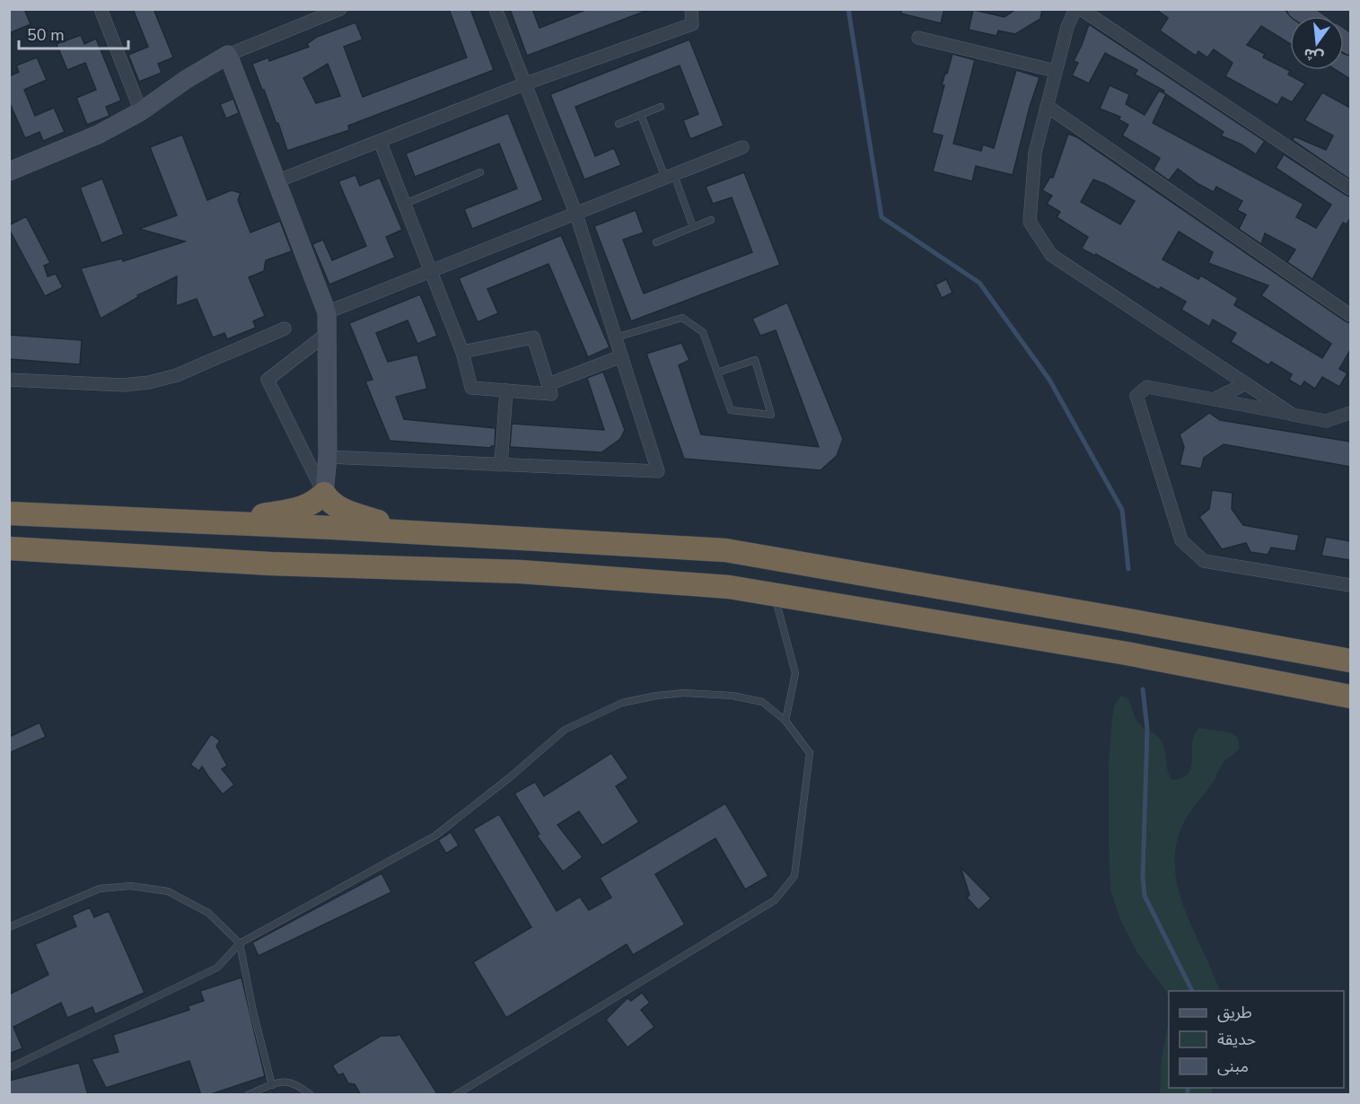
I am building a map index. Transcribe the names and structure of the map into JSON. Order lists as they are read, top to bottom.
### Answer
{
  "legend": ["طريق", "حديقة", "مبنى"],
  "scale_bar": "50 m",
  "north": "bottom"
}
